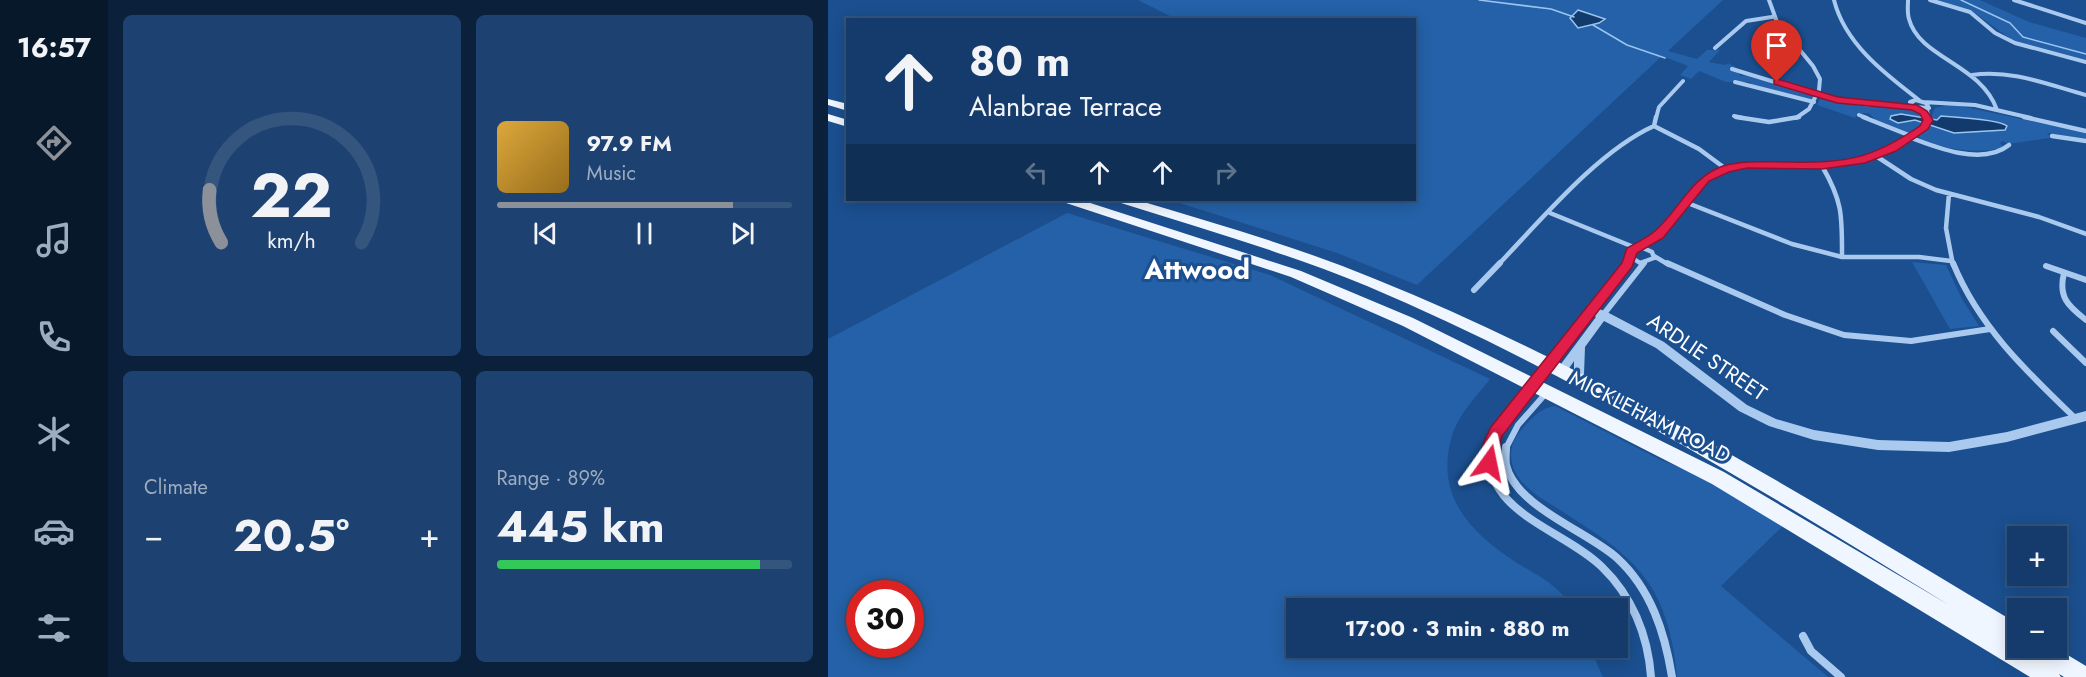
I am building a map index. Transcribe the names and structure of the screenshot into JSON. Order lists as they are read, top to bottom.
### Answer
{
  "streets": {
    "main road": ["MICKLEHAM ROAD"],
    "street": ["ARDLIE STREET"]
  },
  "districts": ["Attwood"],
  "page": {
    "tabs": "16:57",
    "turn": ["80 m", "Alanbrae Terrace"],
    "song": ["97.9 FM", "Music"],
    "tile": [
      "Climate",
      ["Range · 89%", "445 km"]
    ],
    "heat": ["−", "20.5°", "+"],
    "map_buttons": ["+", "−"],
    "limit": "30",
    "trip": "17:00 · 3 min · 880 m",
    "gauge": ["22", "km/h"]
  }
}
